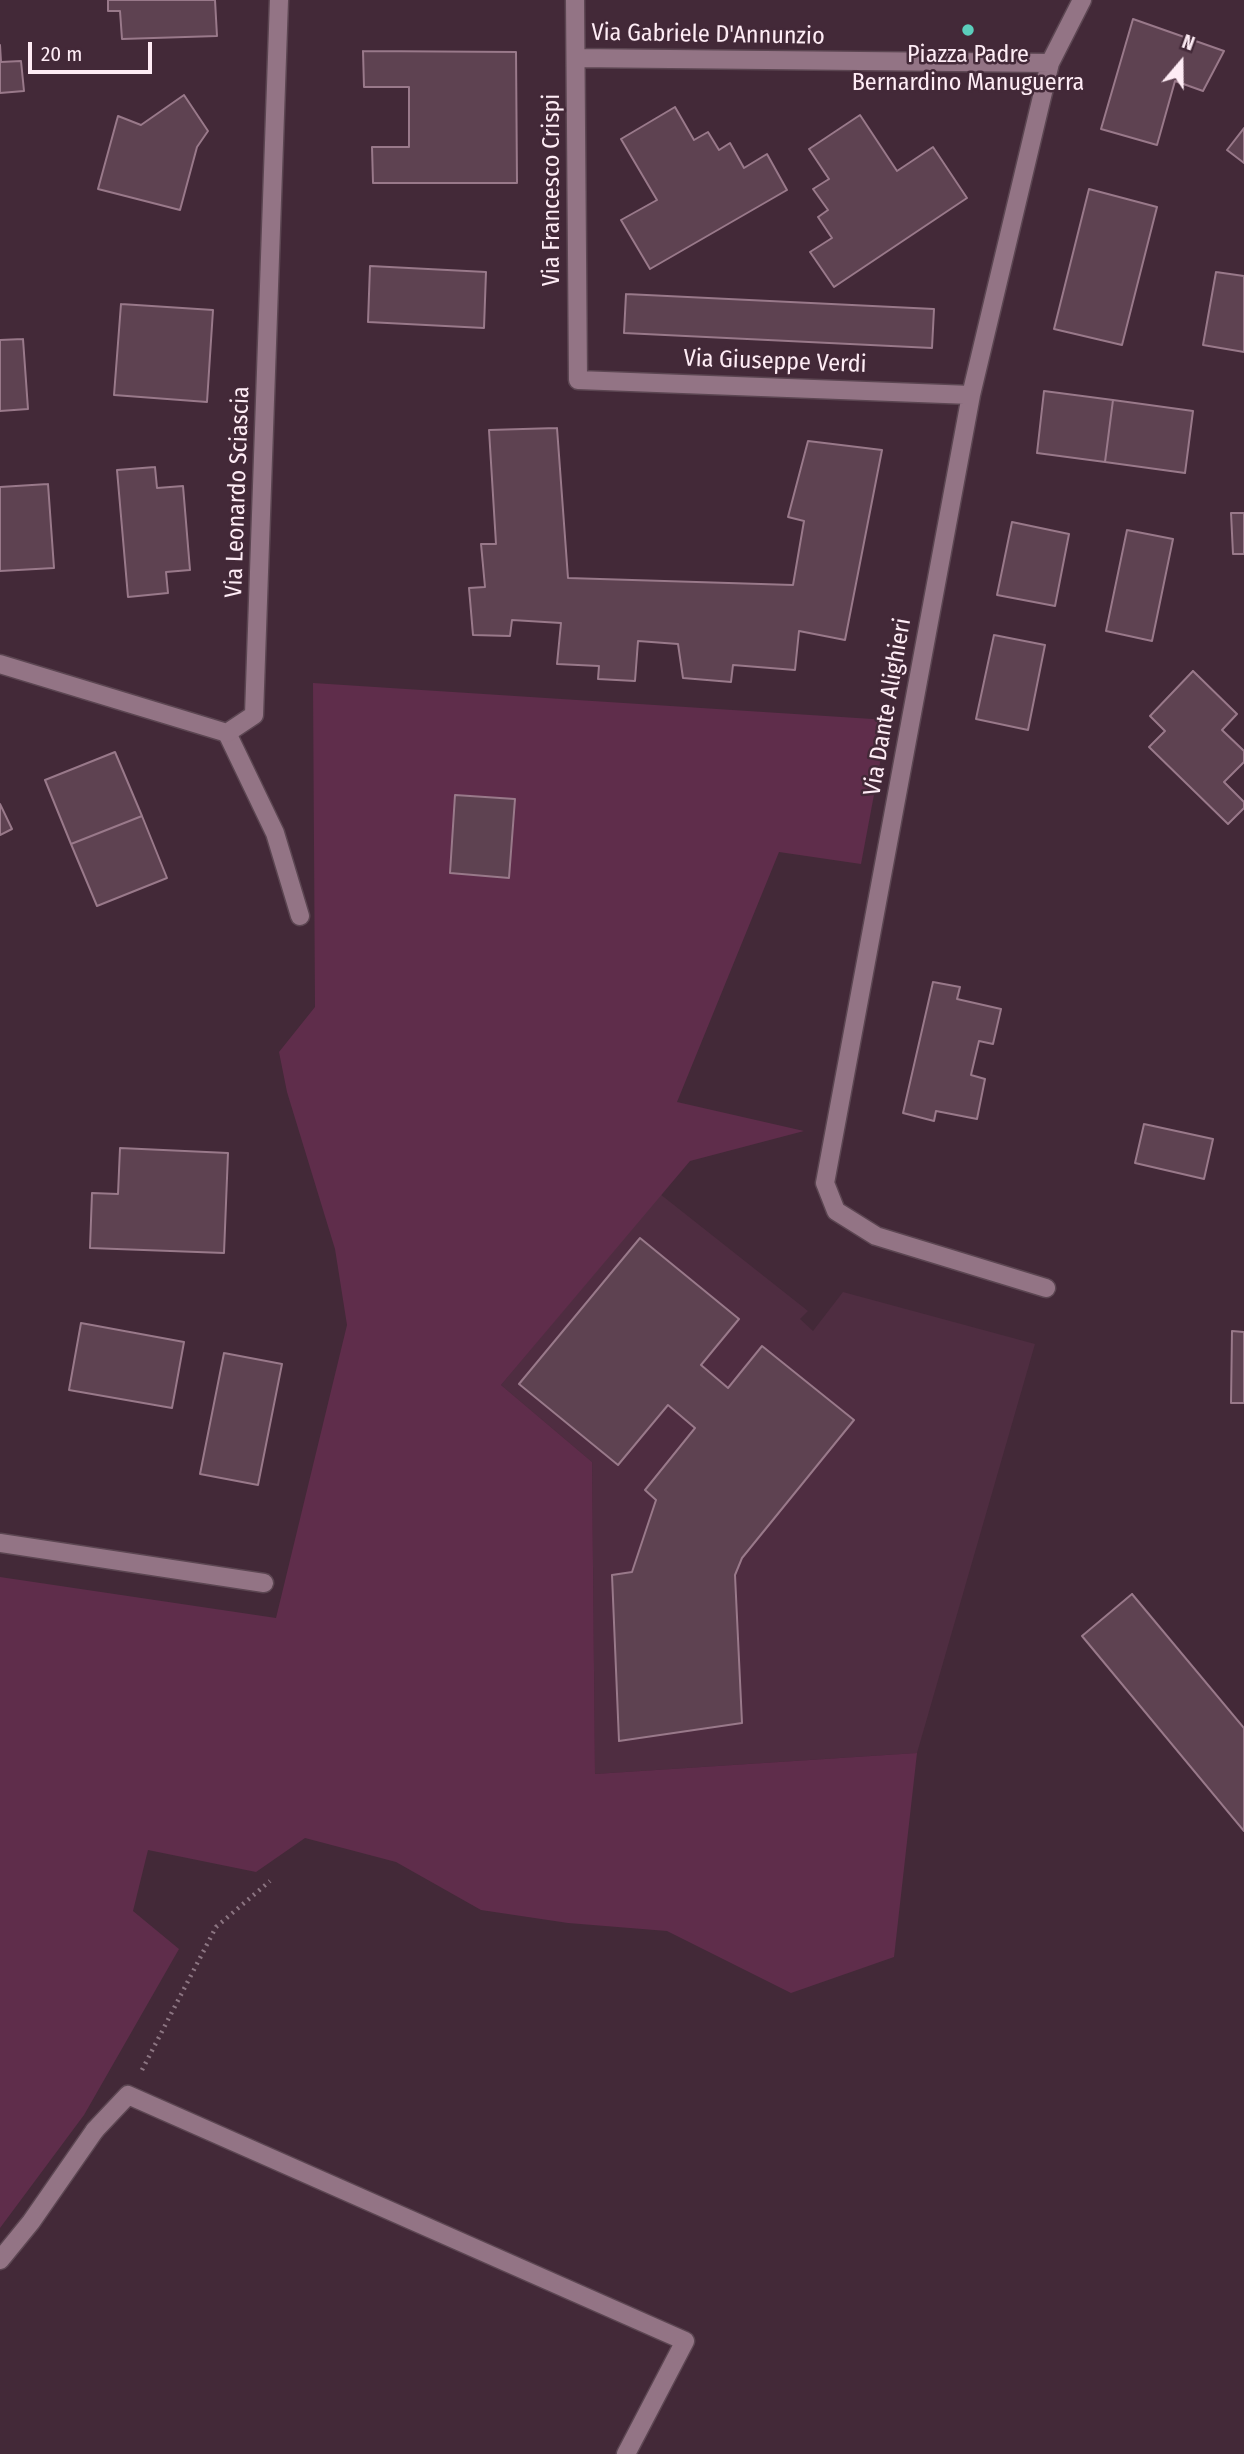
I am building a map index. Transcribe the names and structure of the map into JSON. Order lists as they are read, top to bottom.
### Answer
{
  "streets": {
    "street": [
      "Via Gabriele D'Annunzio",
      "Via Francesco Crispi",
      "Via Giuseppe Verdi",
      "Via Leonardo Sciascia",
      "Via Dante Alighieri"
    ]
  },
  "crossings": [
    ["Via Gabriele D'Annunzio", "Via Francesco Crispi"],
    ["Via Gabriele D'Annunzio", "Via Dante Alighieri"],
    ["Via Francesco Crispi", "Via Giuseppe Verdi"],
    ["Via Giuseppe Verdi", "Via Dante Alighieri"]
  ],
  "places": ["Piazza Padre Bernardino Manuguerra"],
  "scale_bar": "20 m",
  "north": "top"
}
